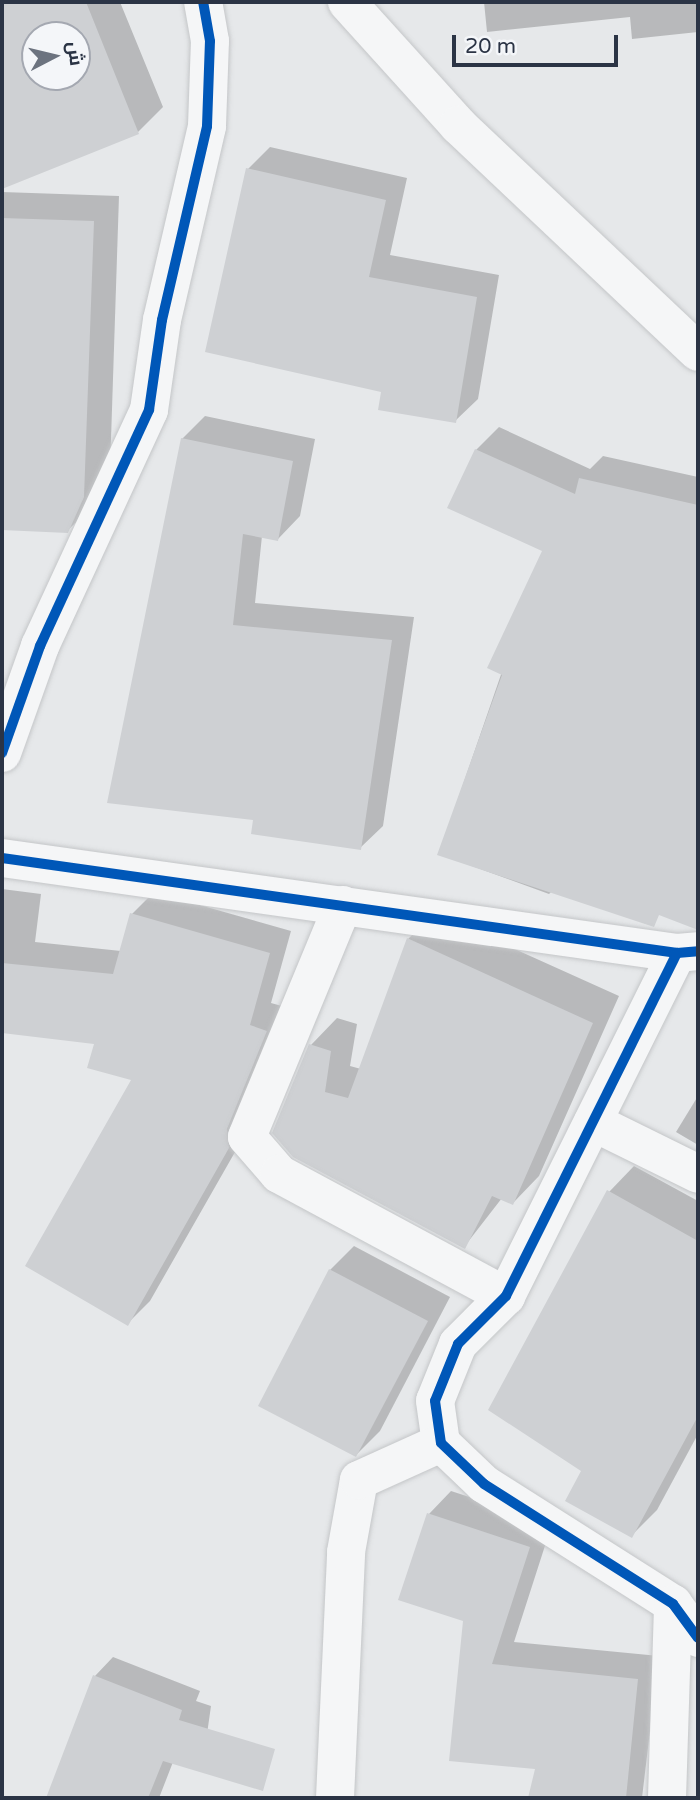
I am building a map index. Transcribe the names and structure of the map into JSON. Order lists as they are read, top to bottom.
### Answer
{
  "scale_bar": "20 m",
  "north": "right"
}
